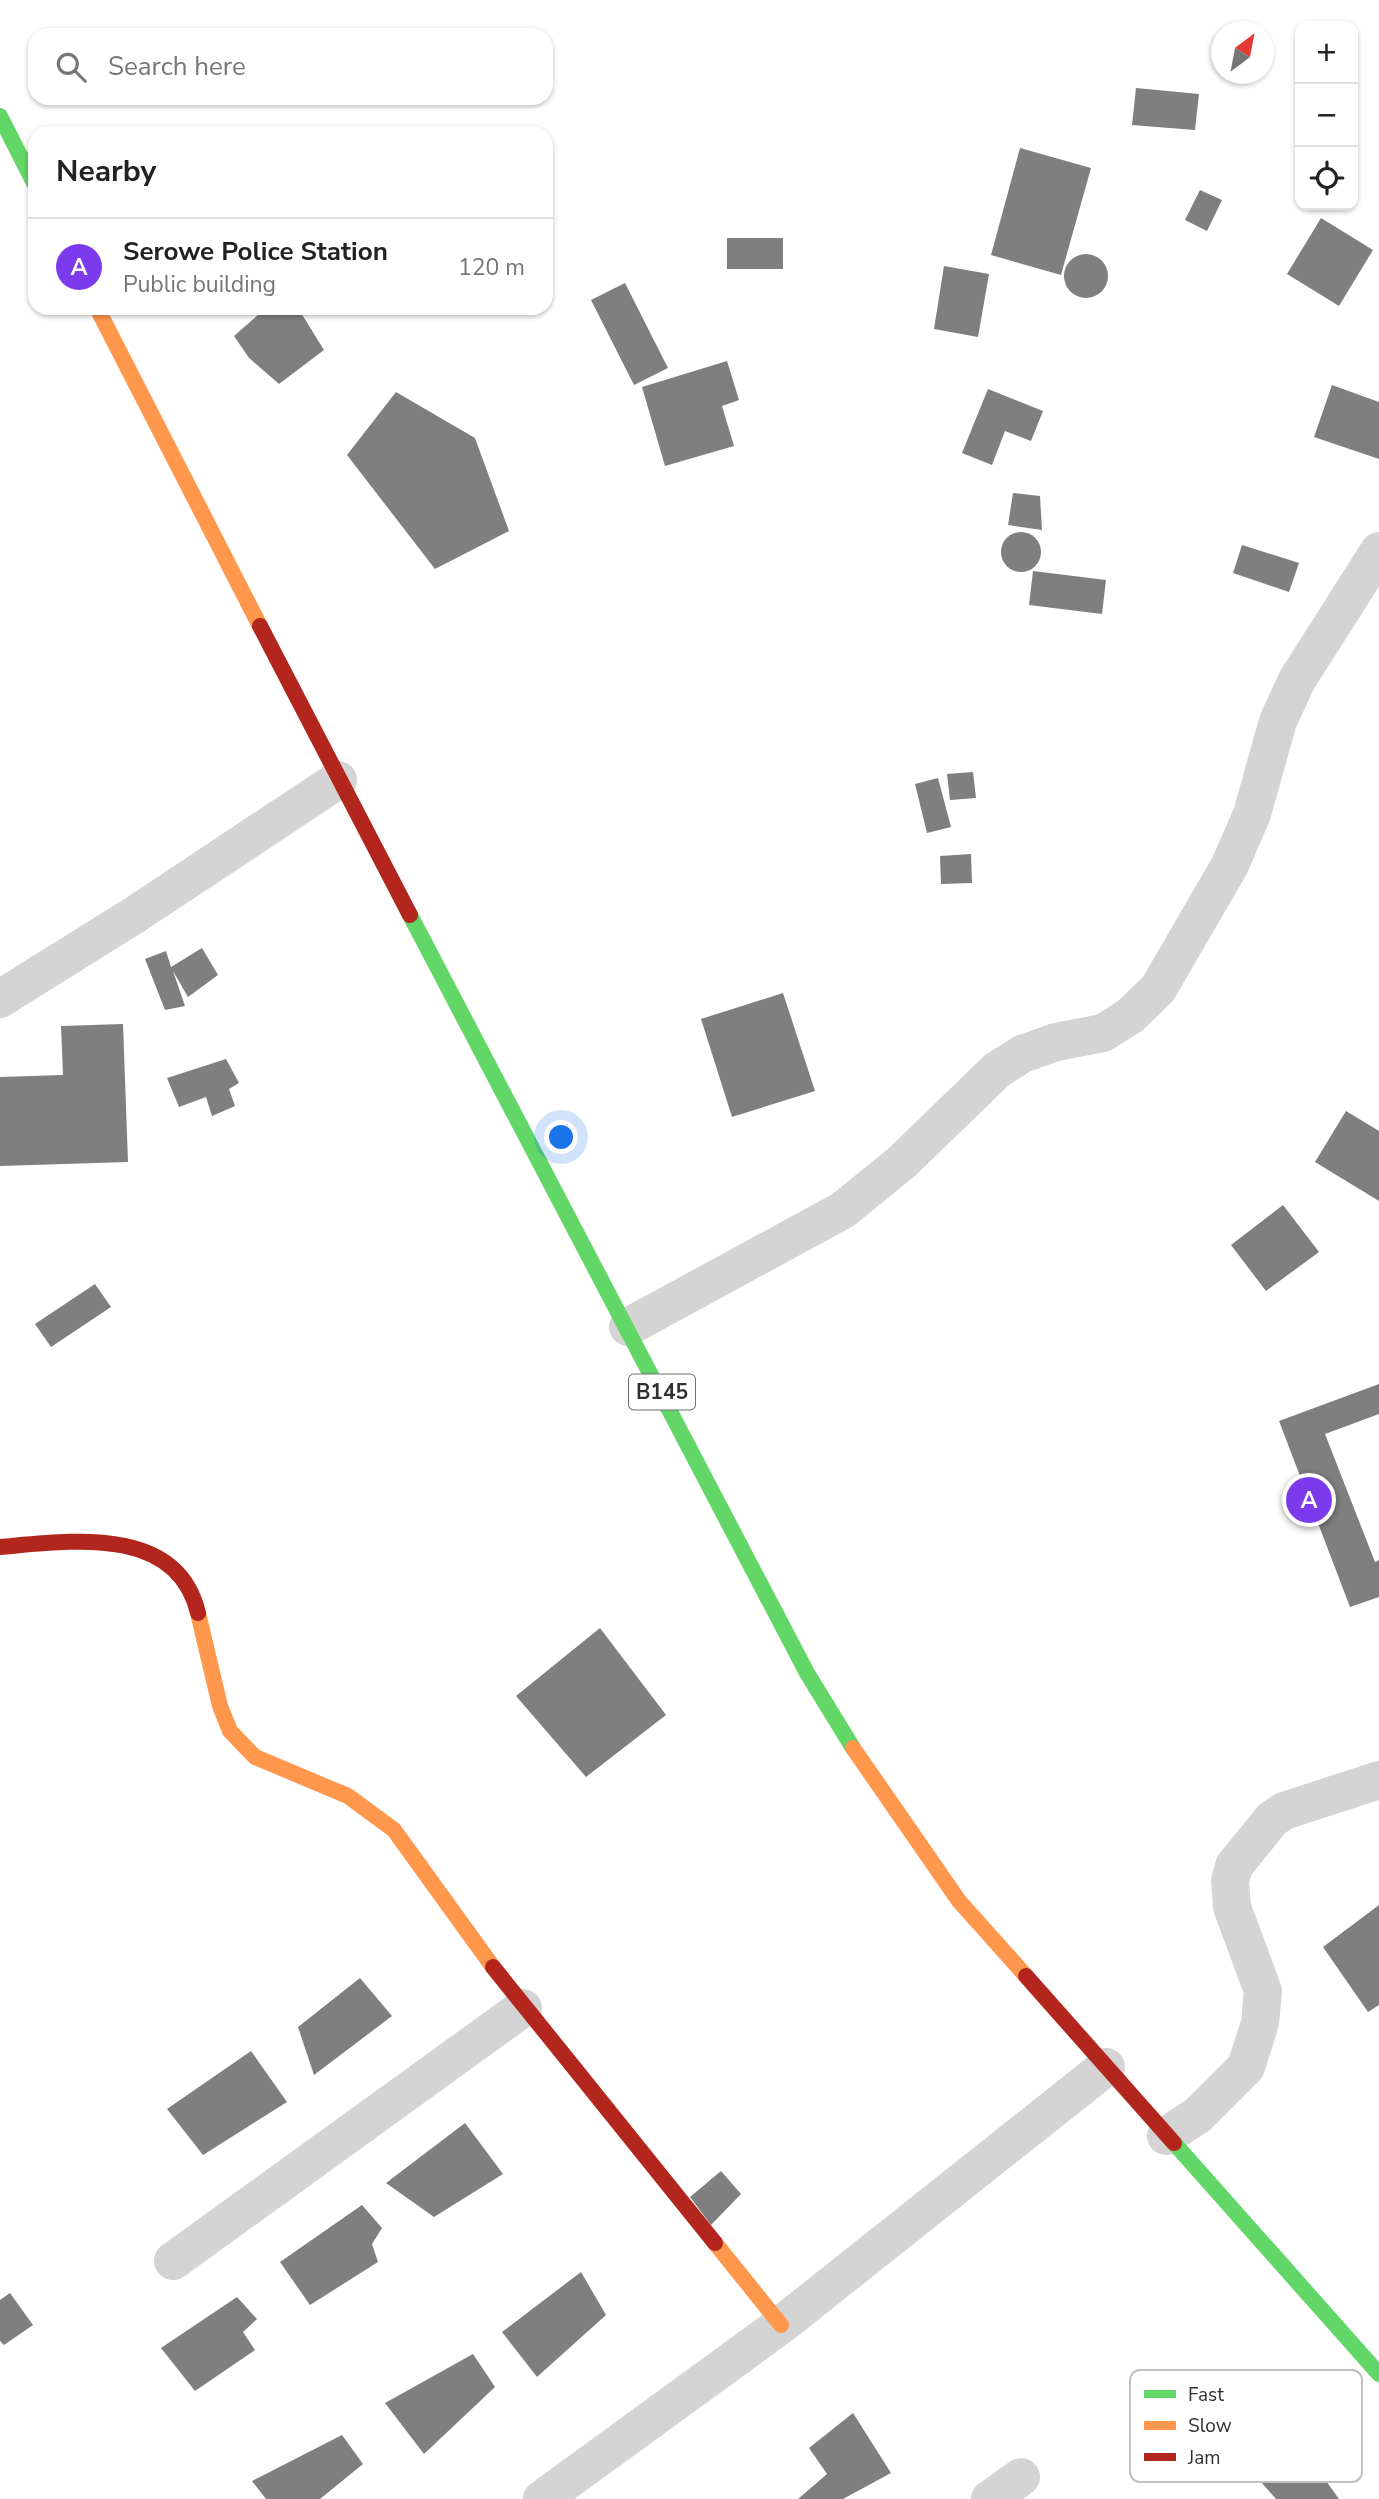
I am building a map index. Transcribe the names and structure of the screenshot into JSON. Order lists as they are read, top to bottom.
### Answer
{
  "streets": {
    "main road": ["B145"]
  },
  "legend": ["Fast", "Slow", "Jam"],
  "north": "top right",
  "page": {
    "map_buttons": ["+", "−"],
    "search": "Search here",
    "heading": "Nearby",
    "list": [
      {
        "mark": "A",
        "name": "Serowe Police Station",
        "note": "Public building",
        "value": "120 m"
      }
    ],
    "pins": "A"
  }
}
